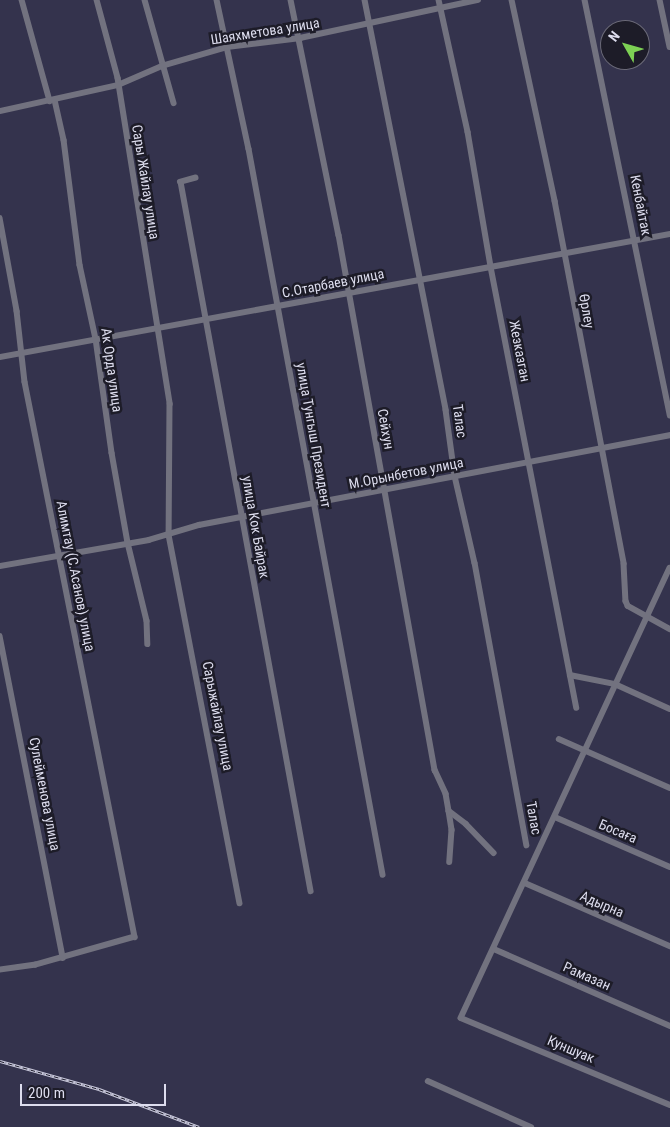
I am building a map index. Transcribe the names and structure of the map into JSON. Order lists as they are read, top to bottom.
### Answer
{
  "streets": {
    "street": [
      "Шаяхметова улица",
      "Сары Жайлау улица",
      "Кенбайтак",
      "С.Отарбаев улица",
      "Өрлеу",
      "Жезказган",
      "Ак Орда улица",
      "Талас",
      "Сейхун",
      "улица Тунгыш Президент",
      "М.Орынбетов улица",
      "улица Кок Байрак",
      "Алимтау (С.Асанов) улица",
      "Сарыжайлау улица",
      "Сулейменова улица",
      "Босаға",
      "Адырна",
      "Рамазан",
      "Куншуак"
    ]
  },
  "crossings": [
    ["Шаяхметова улица", "Сары Жайлау улица"],
    ["Шаяхметова улица", "Жезказган"],
    ["Шаяхметова улица", "Ак Орда улица"],
    ["Шаяхметова улица", "Талас"],
    ["Шаяхметова улица", "Сейхун"],
    ["Шаяхметова улица", "улица Тунгыш Президент"],
    ["Сары Жайлау улица", "С.Отарбаев улица"],
    ["Сары Жайлау улица", "Сарыжайлау улица"],
    ["Кенбайтак", "С.Отарбаев улица"],
    ["С.Отарбаев улица", "Өрлеу"],
    ["С.Отарбаев улица", "Жезказган"],
    ["С.Отарбаев улица", "Ак Орда улица"],
    ["С.Отарбаев улица", "Талас"],
    ["С.Отарбаев улица", "Сейхун"],
    ["С.Отарбаев улица", "улица Тунгыш Президент"],
    ["С.Отарбаев улица", "улица Кок Байрак"],
    ["С.Отарбаев улица", "Алимтау (С.Асанов) улица"],
    ["Өрлеу", "М.Орынбетов улица"],
    ["Жезказган", "М.Орынбетов улица"],
    ["Ак Орда улица", "М.Орынбетов улица"],
    ["Талас", "М.Орынбетов улица"],
    ["Сейхун", "М.Орынбетов улица"],
    ["улица Тунгыш Президент", "М.Орынбетов улица"],
    ["М.Орынбетов улица", "улица Кок Байрак"],
    ["М.Орынбетов улица", "Алимтау (С.Асанов) улица"],
    ["М.Орынбетов улица", "Сарыжайлау улица"],
    ["Алимтау (С.Асанов) улица", "Сулейменова улица"],
    ["Рамазан", "Куншуак"]
  ],
  "scale_bar": "200 m",
  "north": "top left"
}
